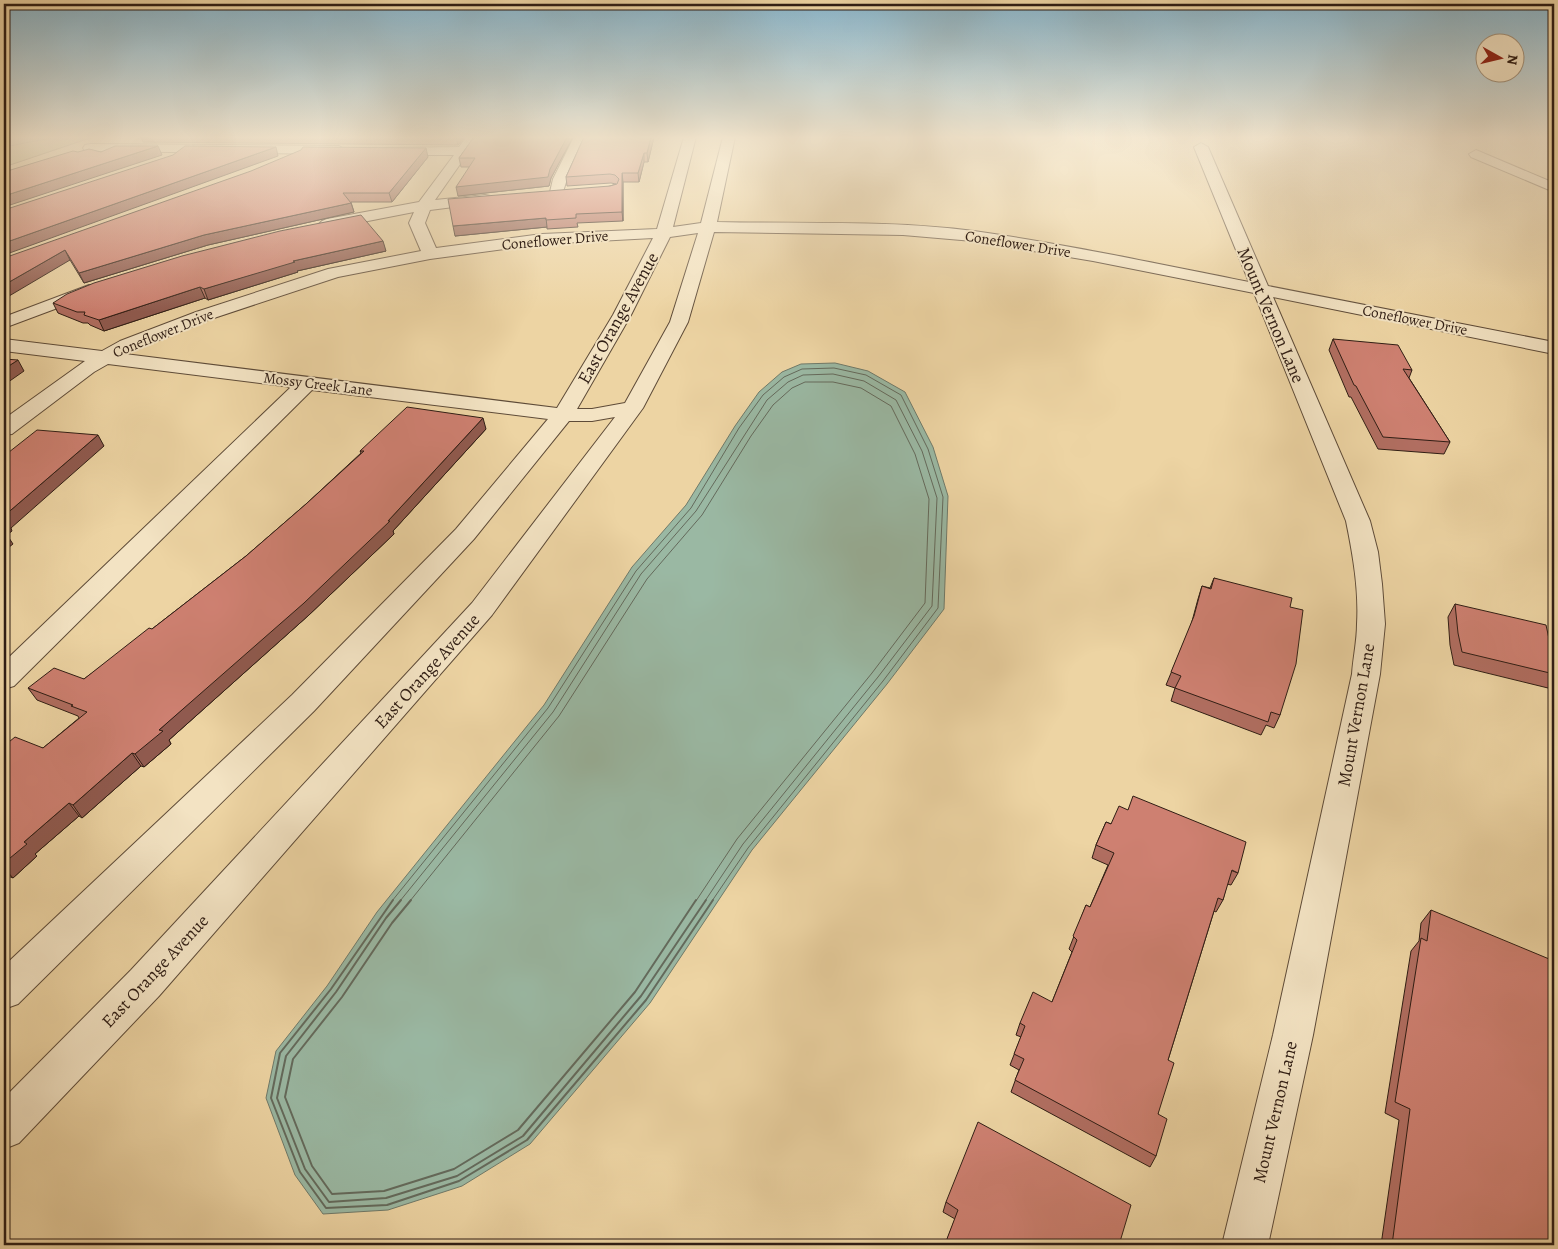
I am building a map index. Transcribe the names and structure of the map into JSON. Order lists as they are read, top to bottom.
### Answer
{
  "streets": {
    "street": [
      "Coneflower Drive",
      "Mount Vernon Lane",
      "East Orange Avenue",
      "Mossy Creek Lane"
    ]
  },
  "crossings": [
    ["Coneflower Drive", "Mount Vernon Lane"],
    ["Coneflower Drive", "East Orange Avenue"],
    ["Coneflower Drive", "Mossy Creek Lane"],
    ["East Orange Avenue", "Mossy Creek Lane"]
  ],
  "north": "right"
}
